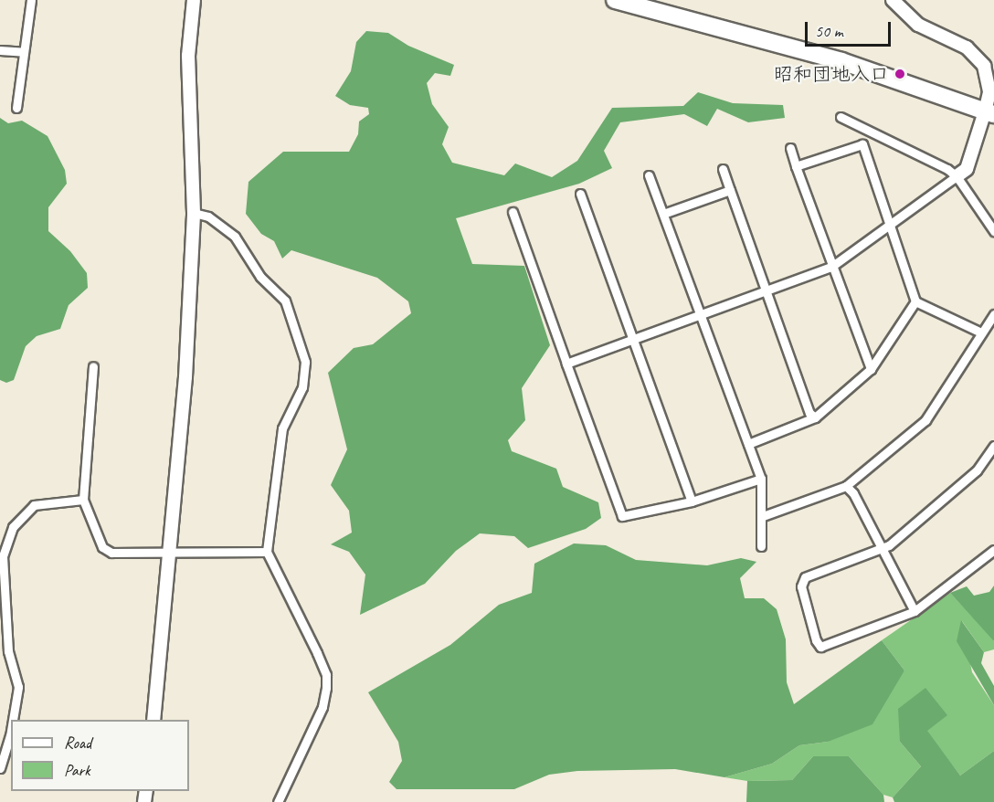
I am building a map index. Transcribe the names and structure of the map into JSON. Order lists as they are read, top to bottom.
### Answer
{
  "places": ["昭和団地入口"],
  "legend": ["Road", "Park"],
  "scale_bar": "50 m"
}
